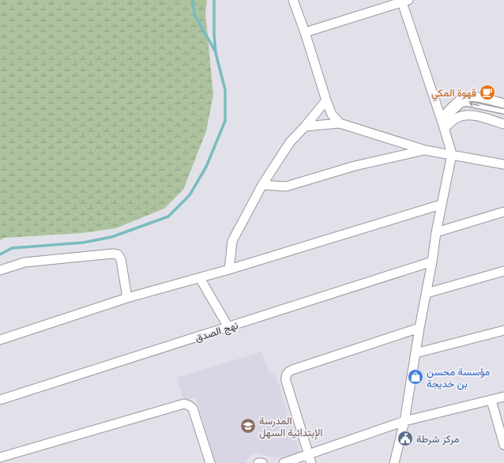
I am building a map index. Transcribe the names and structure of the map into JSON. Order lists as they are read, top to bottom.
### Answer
{
  "streets": {
    "street": ["نهج الصدق"]
  },
  "places": {
    "cafe": ["قهوة المكي"],
    "shop": ["مؤسسة محسن بن خديجة"],
    "school or university": ["المدرسة الإبتدائية السهل"],
    "public building": ["مركز شرطة"]
  }
}
